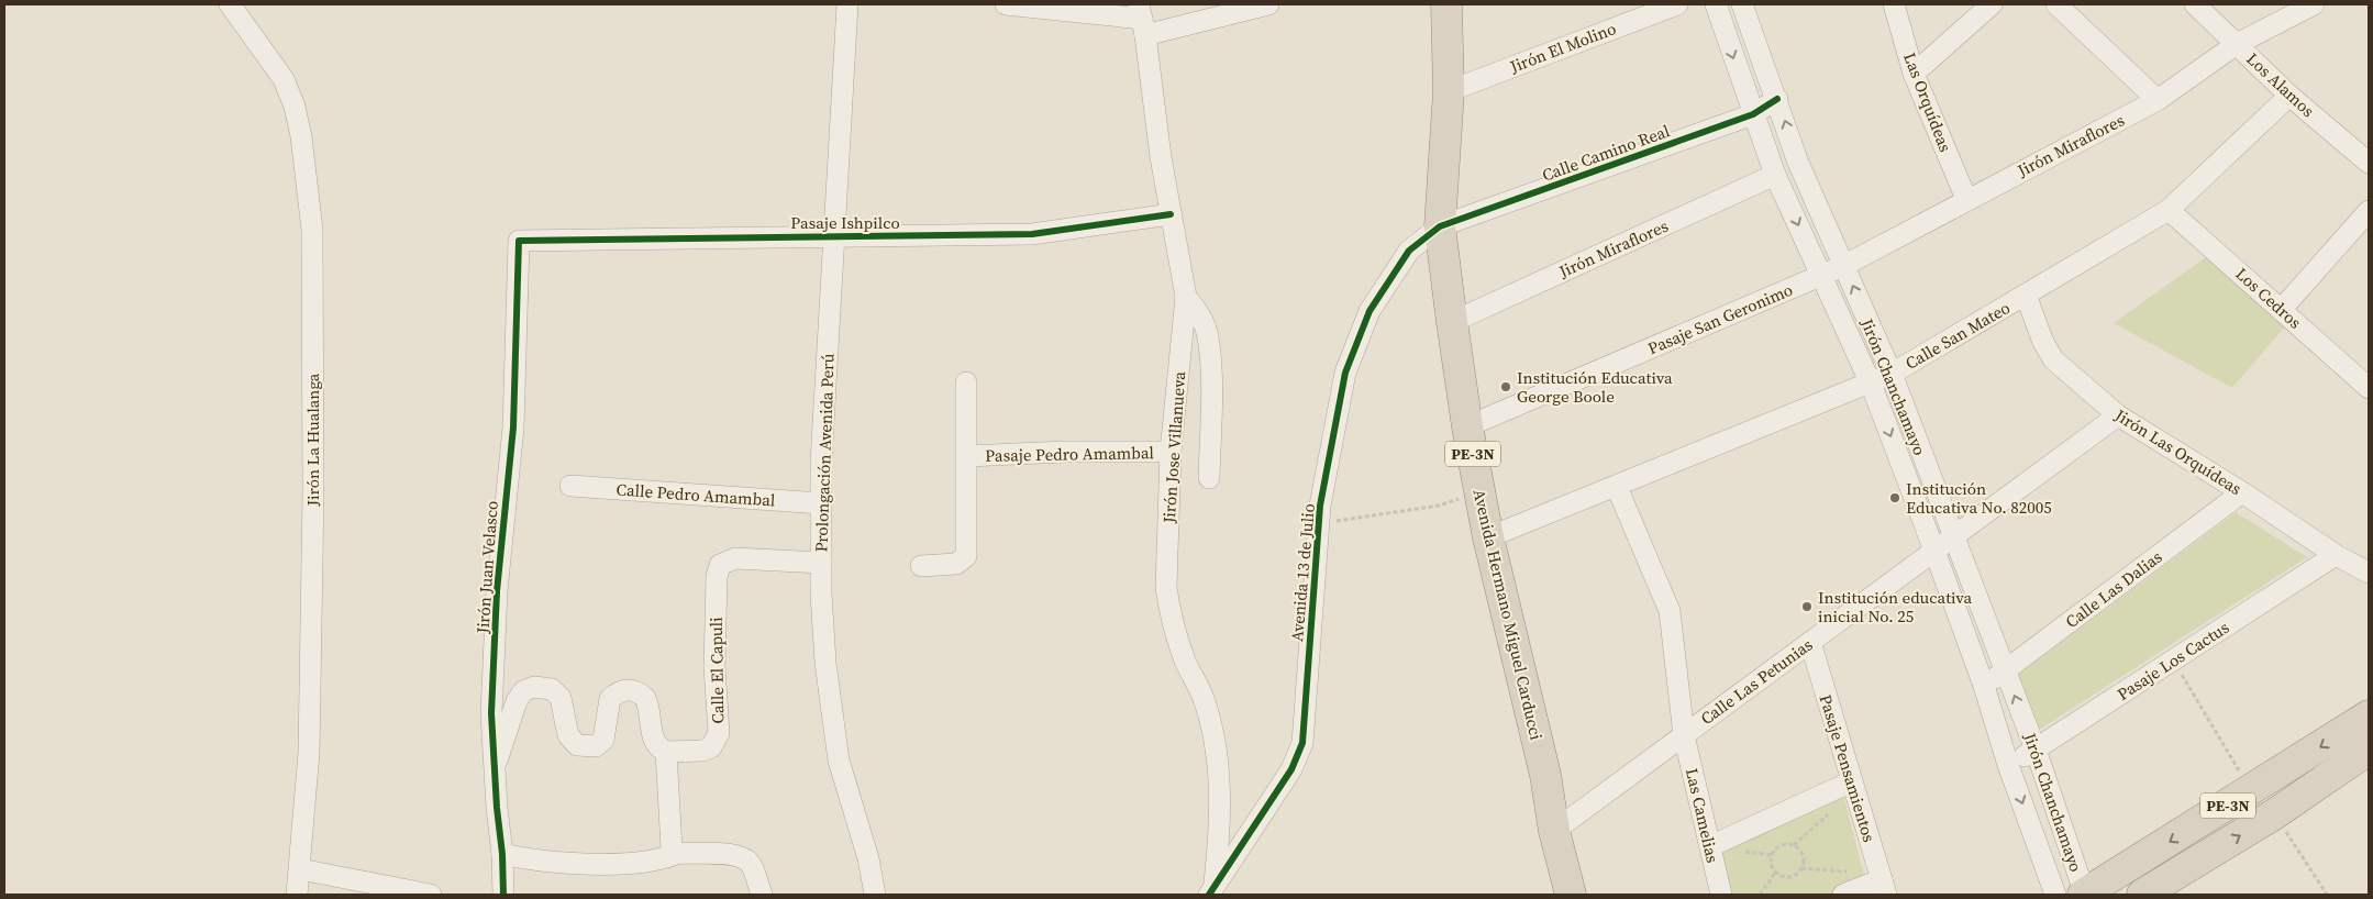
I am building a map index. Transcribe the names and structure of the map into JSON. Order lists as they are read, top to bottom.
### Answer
{
  "streets": {
    "highway": ["PE-3N", "Avenida Hermano Miguel Carducci"],
    "street": [
      "Jirón El Molino",
      "Los Alamos",
      "Las Orquídeas",
      "Jirón Miraflores",
      "Calle Camino Real",
      "Pasaje Ishpilco",
      "Los Cedros",
      "Pasaje San Geronimo",
      "Calle San Mateo",
      "Jirón Chanchamayo",
      "Jirón La Hualanga",
      "Jirón Jose Villanueva",
      "Jirón Las Orquídeas",
      "Prolongación Avenida Perú",
      "Pasaje Pedro Amambal",
      "Calle Pedro Amambal",
      "Jirón Juan Velasco",
      "Avenida 13 de Julio",
      "Calle Las Dalias",
      "Pasaje Los Cactus",
      "Calle El Capuli",
      "Calle Las Petunias",
      "Pasaje Pensamientos",
      "Las Camelias"
    ]
  },
  "crossings": [
    ["Jirón El Molino", "Avenida Hermano Miguel Carducci"],
    ["Los Alamos", "Jirón Miraflores"],
    ["Los Alamos", "Calle San Mateo"],
    ["Las Orquídeas", "Jirón Miraflores"],
    ["Jirón Miraflores", "Pasaje San Geronimo"],
    ["Jirón Miraflores", "Jirón Chanchamayo"],
    ["Jirón Miraflores", "Avenida Hermano Miguel Carducci"],
    ["Calle Camino Real", "Jirón Chanchamayo"],
    ["Calle Camino Real", "Avenida 13 de Julio"],
    ["Calle Camino Real", "Avenida Hermano Miguel Carducci"],
    ["Pasaje Ishpilco", "Jirón Jose Villanueva"],
    ["Pasaje Ishpilco", "Prolongación Avenida Perú"],
    ["Pasaje Ishpilco", "Jirón Juan Velasco"],
    ["Los Cedros", "Calle San Mateo"],
    ["Pasaje San Geronimo", "Jirón Chanchamayo"],
    ["Pasaje San Geronimo", "Avenida Hermano Miguel Carducci"],
    ["Calle San Mateo", "Jirón Chanchamayo"],
    ["Calle San Mateo", "Jirón Las Orquídeas"],
    ["Calle San Mateo", "Avenida Hermano Miguel Carducci"],
    ["Calle San Mateo", "Las Camelias"],
    ["Jirón Chanchamayo", "PE-3N"],
    ["Jirón Chanchamayo", "Calle Las Dalias"],
    ["Jirón Chanchamayo", "Pasaje Los Cactus"],
    ["Jirón Chanchamayo", "Calle Las Petunias"],
    ["Jirón Jose Villanueva", "Pasaje Pedro Amambal"],
    ["Jirón Jose Villanueva", "Avenida 13 de Julio"],
    ["Jirón Las Orquídeas", "Calle Las Dalias"],
    ["Jirón Las Orquídeas", "Pasaje Los Cactus"],
    ["Jirón Las Orquídeas", "Calle Las Petunias"],
    ["Prolongación Avenida Perú", "Calle Pedro Amambal"],
    ["Prolongación Avenida Perú", "Calle El Capuli"],
    ["Avenida 13 de Julio", "Avenida Hermano Miguel Carducci"],
    ["Avenida Hermano Miguel Carducci", "Calle Las Petunias"],
    ["Calle Las Petunias", "Pasaje Pensamientos"],
    ["Calle Las Petunias", "Las Camelias"]
  ],
  "places": ["Institución Educativa George Boole", "Institución Educativa No. 82005", "Institución educativa inicial No. 25"]
}
